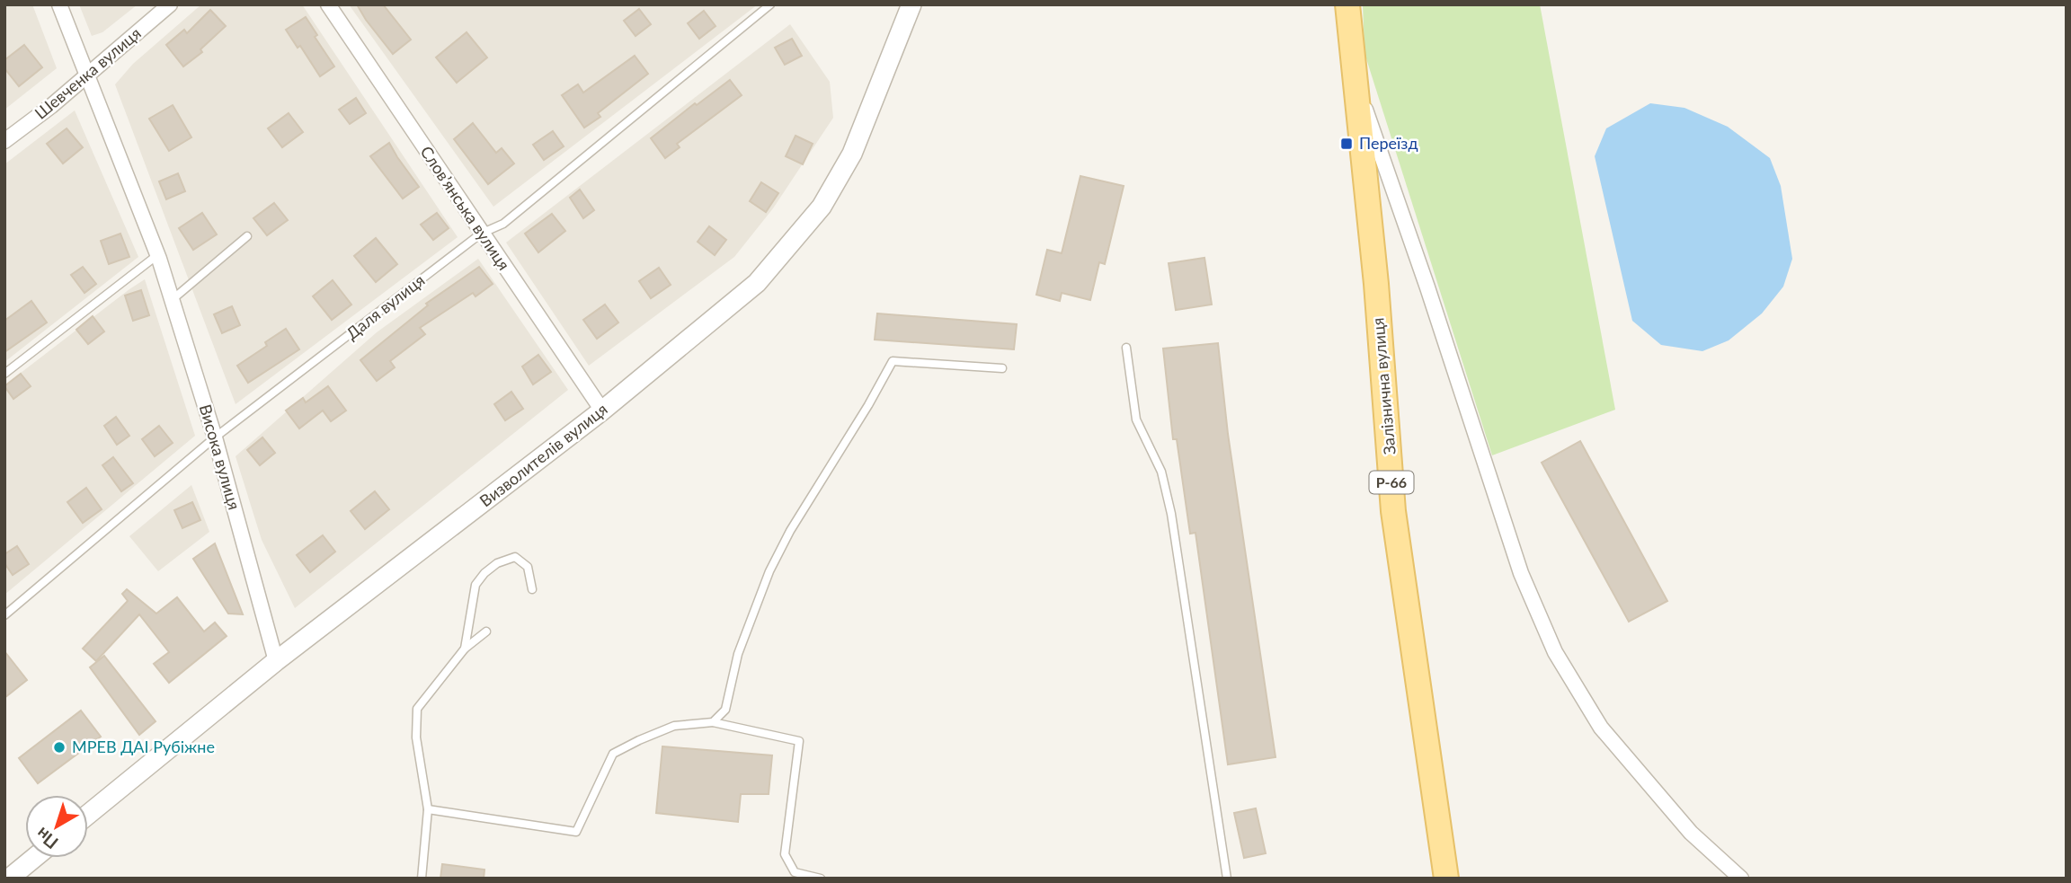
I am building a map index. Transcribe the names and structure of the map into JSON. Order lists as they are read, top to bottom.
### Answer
{
  "streets": {
    "main road": ["Залізнична вулиця", "Р-66"],
    "street": [
      "Шевченка вулиця",
      "Слов’янська вулиця",
      "Визволителів вулиця",
      "Висока вулиця"
    ],
    "lane": ["Даля вулиця"]
  },
  "crossings": [
    ["Шевченка вулиця", "Висока вулиця"],
    ["Слов’янська вулиця", "Даля вулиця"],
    ["Слов’янська вулиця", "Визволителів вулиця"],
    ["Даля вулиця", "Висока вулиця"],
    ["Визволителів вулиця", "Висока вулиця"]
  ],
  "places": {
    "transit": ["Переїзд"],
    "other": ["МРЕВ ДАІ Рубіжне"]
  },
  "north": "bottom left"
}
